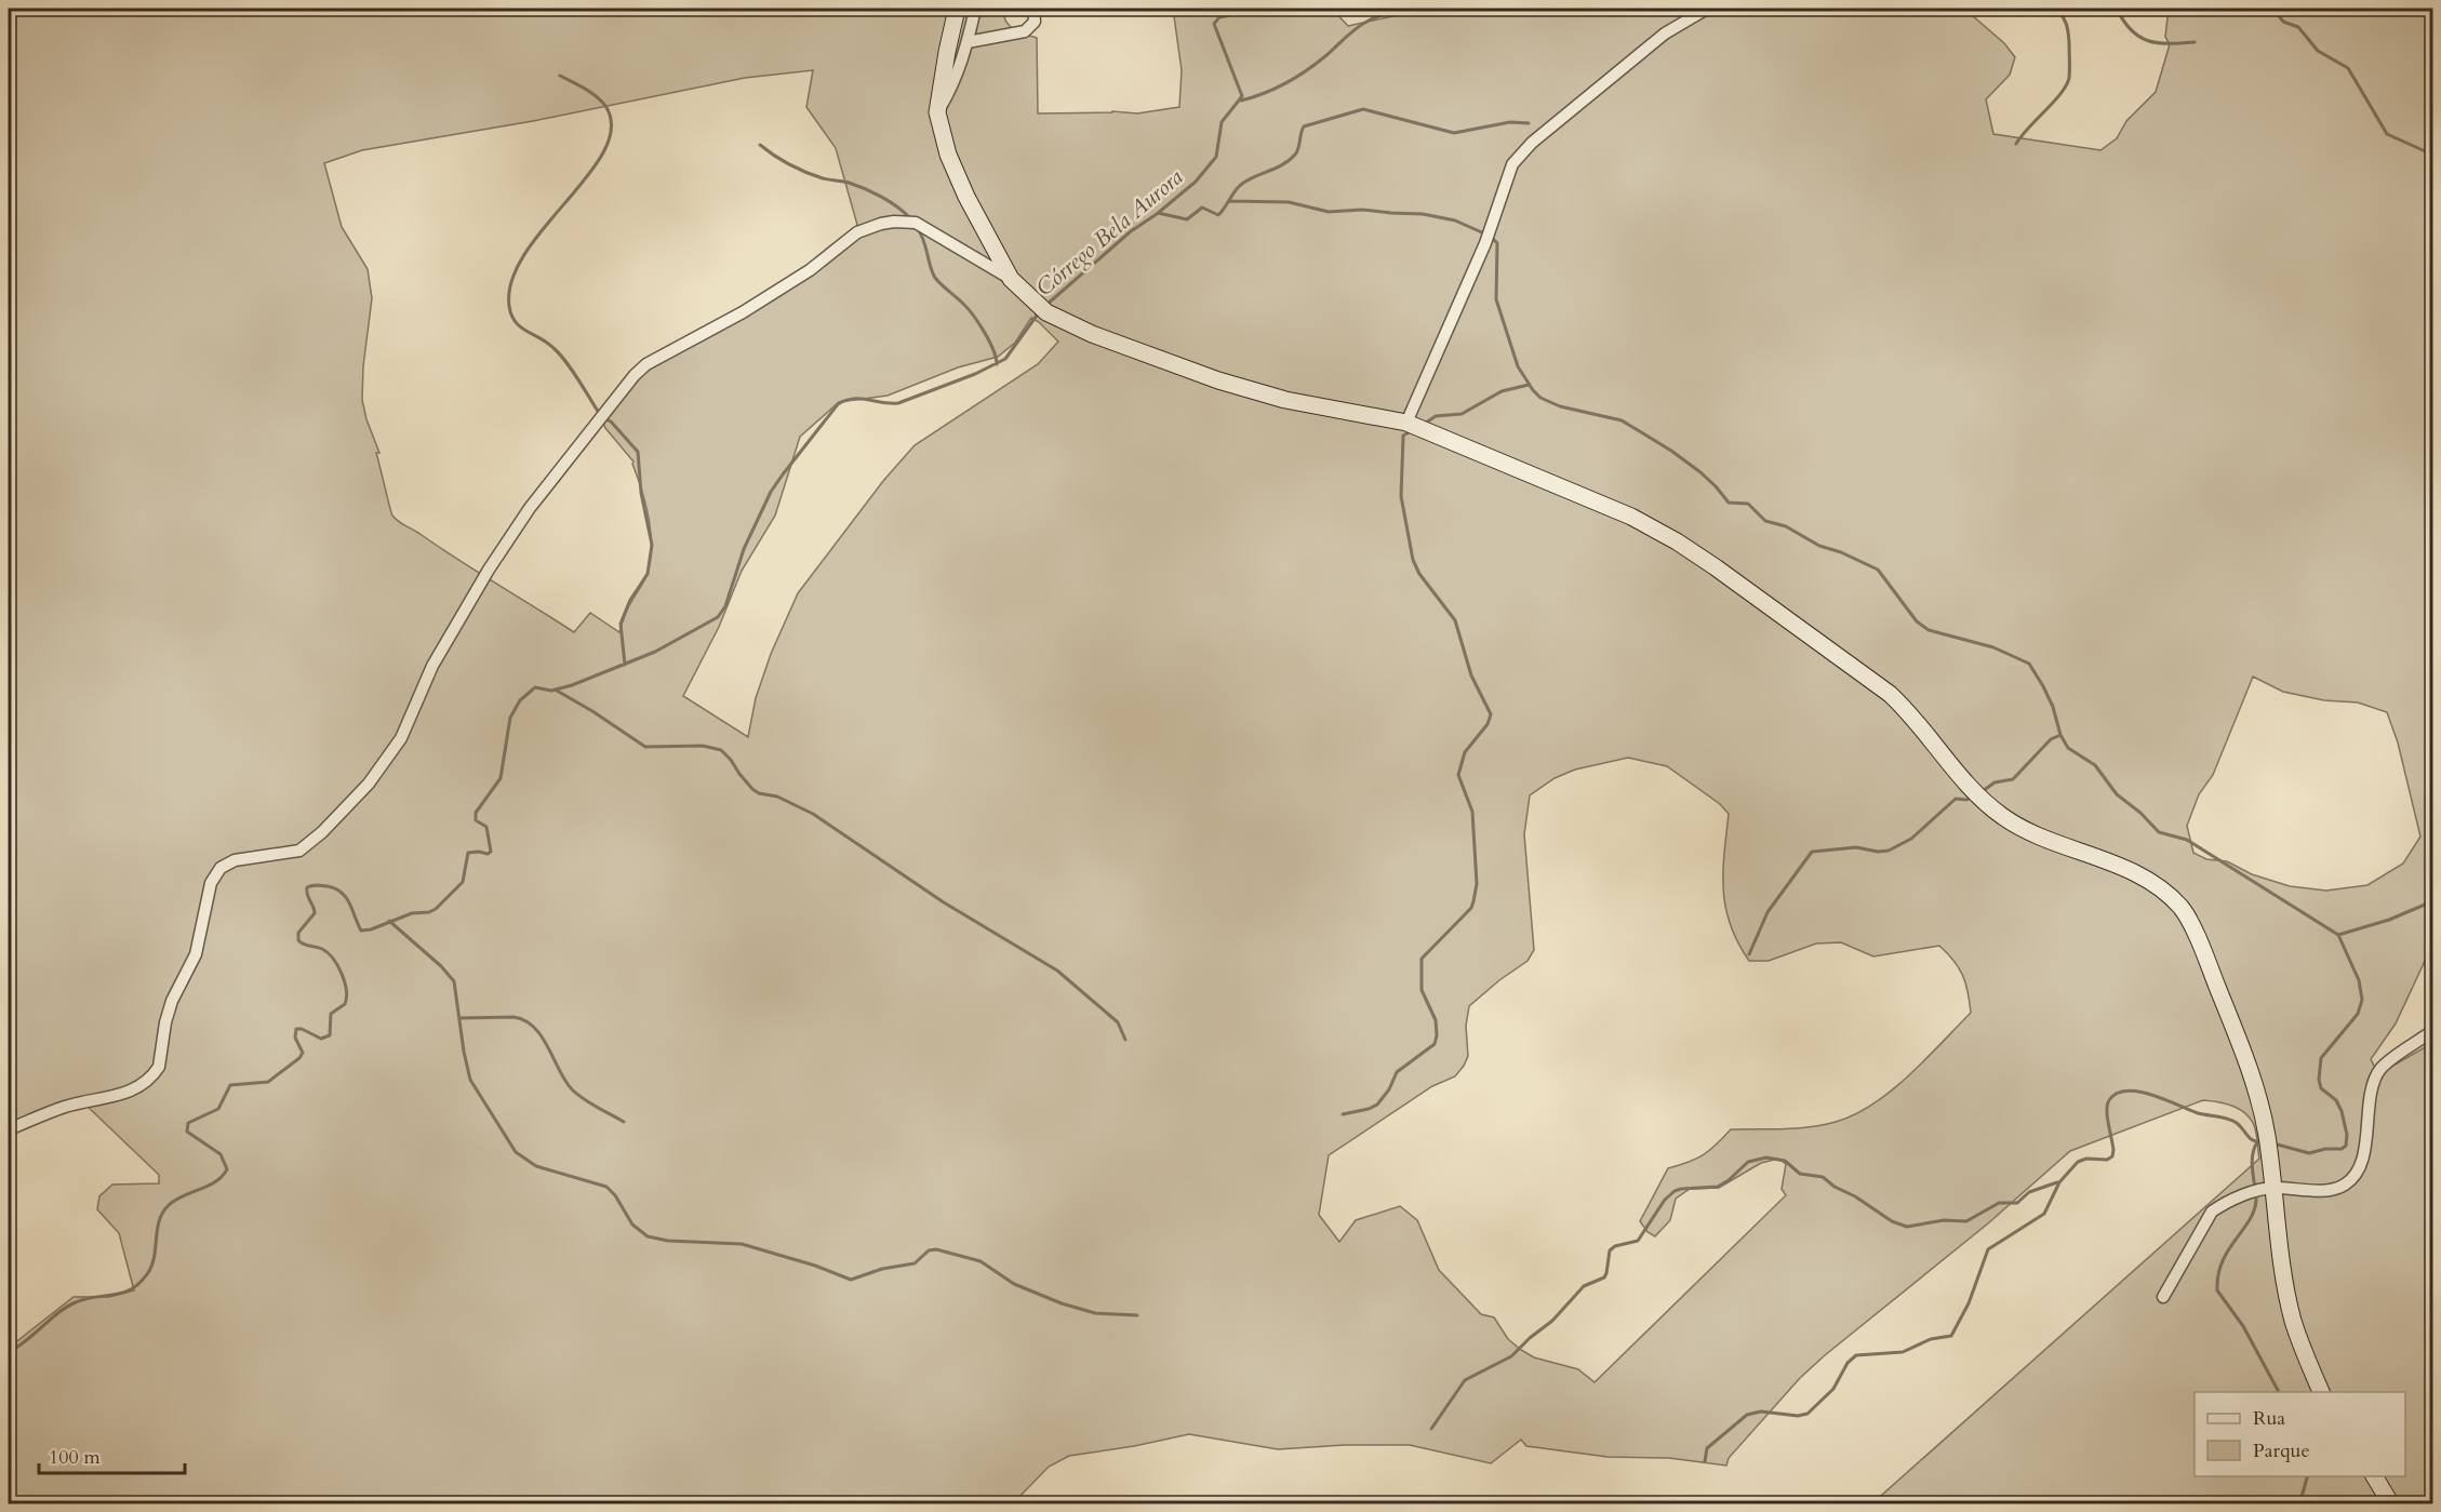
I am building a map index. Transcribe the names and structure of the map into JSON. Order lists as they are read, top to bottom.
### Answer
{
  "water": ["Córrego Bela Aurora"],
  "legend": ["Rua", "Parque"],
  "scale_bar": "100 m"
}
